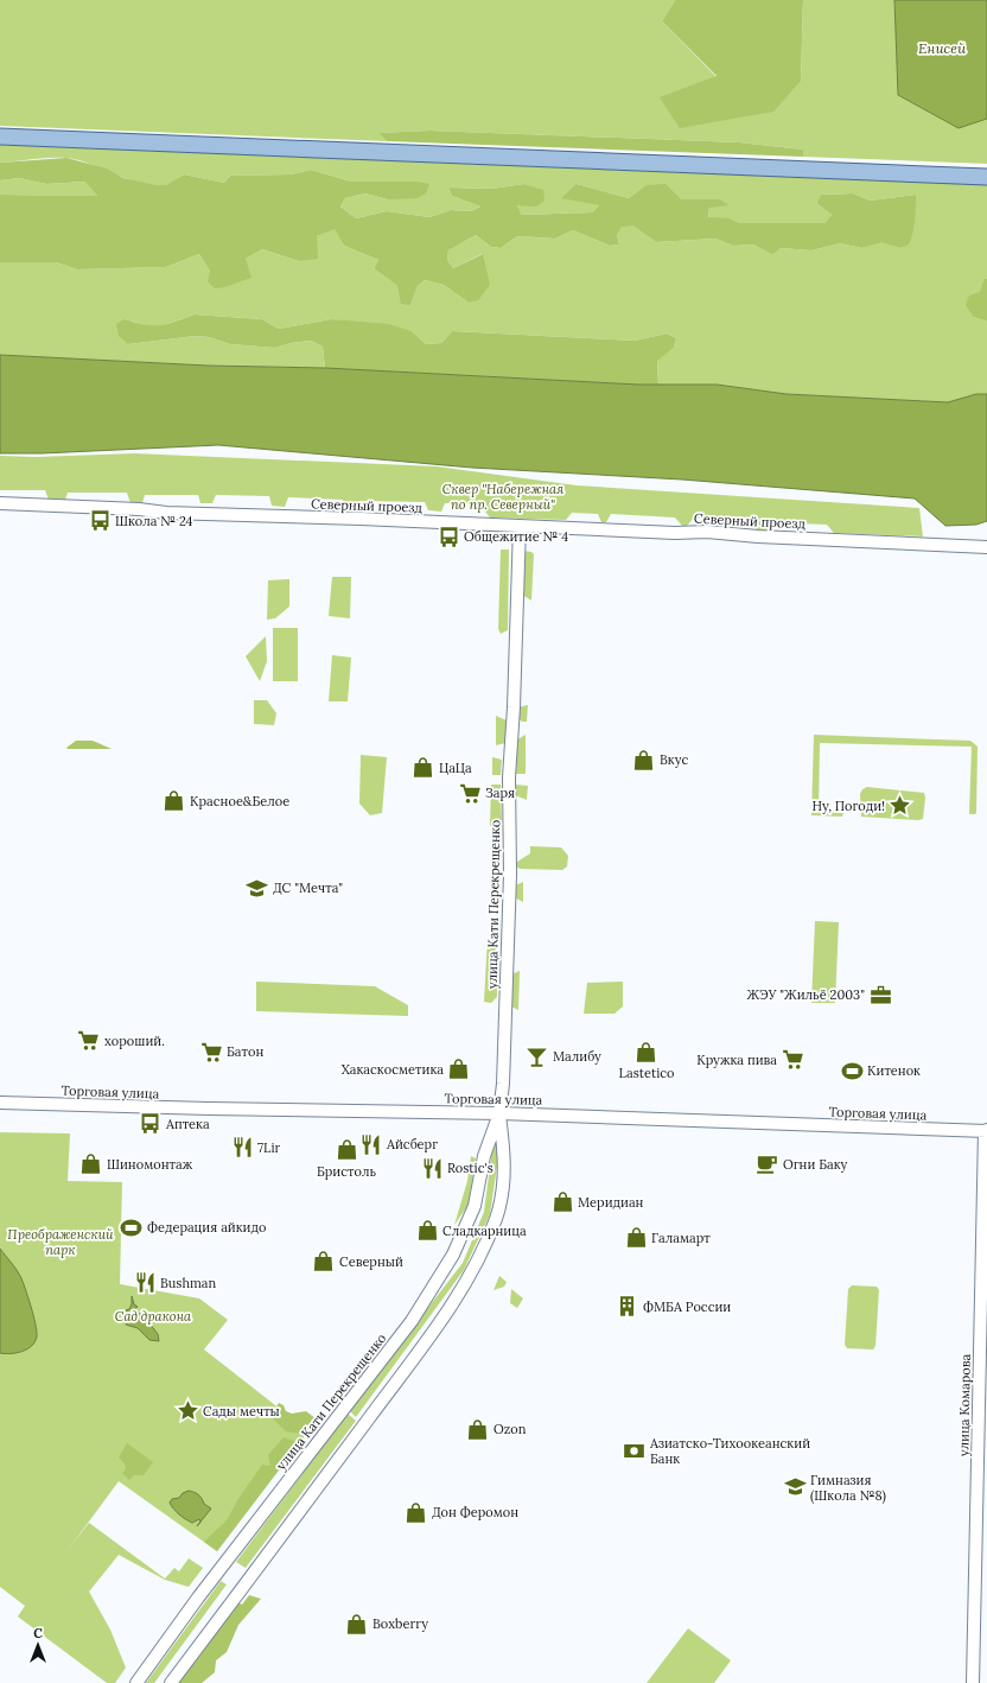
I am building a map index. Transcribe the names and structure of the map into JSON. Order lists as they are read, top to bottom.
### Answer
{
  "streets": {
    "street": [
      "Северный проезд",
      "улица Кати Перекрещенко",
      "Торговая улица",
      "улица Комарова"
    ]
  },
  "crossings": [
    ["Северный проезд", "улица Кати Перекрещенко"],
    ["улица Кати Перекрещенко", "Торговая улица"],
    ["Торговая улица", "улица Комарова"]
  ],
  "water": ["Енисей"],
  "parks": ["Сквер \"Набережная по пр. Северный\"", "Преображенский парк", "Сад дракона"],
  "places": {
    "bus stop": ["Школа № 24", "Общежитие № 4", "Аптека"],
    "shop": [
      "Вкус",
      "ЦаЦа",
      "Красное&Белое",
      "Lastetico",
      "Хакаскосметика",
      "Бристоль",
      "Шиномонтаж",
      "Меридиан",
      "Сладкарница",
      "Галамарт",
      "Северный",
      "Ozon",
      "Дон Феромон",
      "Boxberry"
    ],
    "supermarket": [
      "Заря",
      "хороший.",
      "Батон",
      "Кружка пива"
    ],
    "place": ["Ну, Погоди!", "Сады мечты"],
    "school or university": ["ДС \"Мечта\"", "Гимназия (Школа №8)"],
    "office": ["ЖЭУ \"Жильё 2003\""],
    "bar": ["Малибу"],
    "sports": ["Китенок", "Федерация айкидо"],
    "restaurant": [
      "Айсберг",
      "7Lir",
      "Rostic's",
      "Bushman"
    ],
    "cafe": ["Огни Баку"],
    "building": ["ФМБА России"],
    "bank": ["Азиатско-Тихоокеанский Банк"]
  },
  "north": "top"
}
